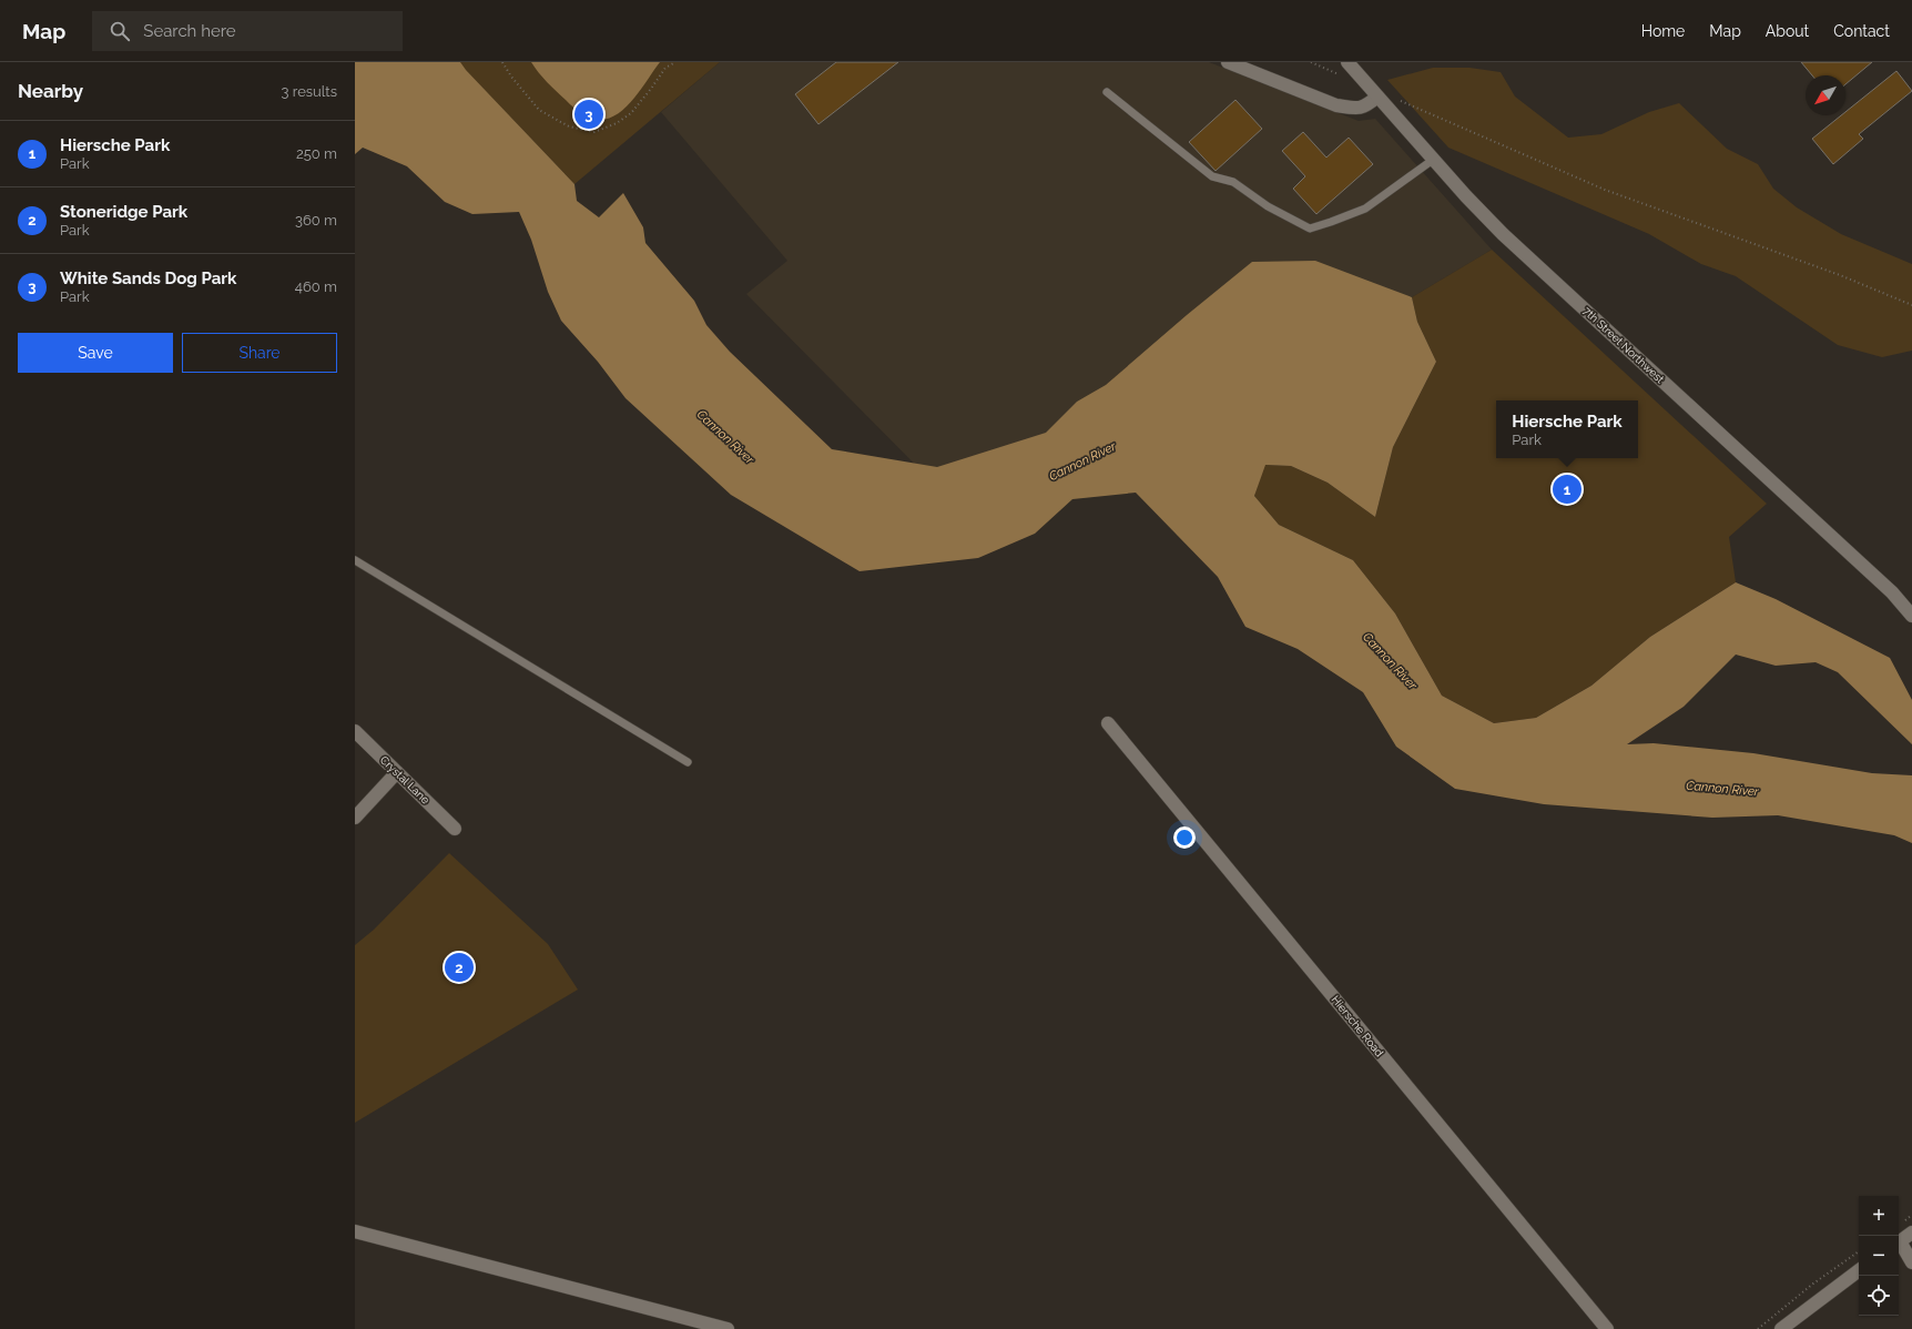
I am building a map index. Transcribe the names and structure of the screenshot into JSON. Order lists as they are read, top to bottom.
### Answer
{
  "streets": {
    "street": ["7th Street Northwest", "Crystal Lane", "Hiersche Road"]
  },
  "water": ["Cannon River"],
  "north": "bottom left",
  "page": {
    "header": "Map",
    "search": "Search here",
    "nav": [
      "Home",
      "Map",
      "About",
      "Contact"
    ],
    "heading": ["Nearby", "3 results"],
    "pins": ["3", "1", "2"],
    "list": [
      {
        "mark": "1",
        "name": "Hiersche Park",
        "note": "Park",
        "value": "250 m"
      },
      {
        "mark": "2",
        "name": "Stoneridge Park",
        "note": "Park",
        "value": "360 m"
      },
      {
        "mark": "3",
        "name": "White Sands Dog Park",
        "note": "Park",
        "value": "460 m"
      }
    ],
    "buttons": ["Save", "Share"],
    "popup": ["Hiersche Park", "Park"],
    "map_buttons": ["+", "−"]
  }
}
